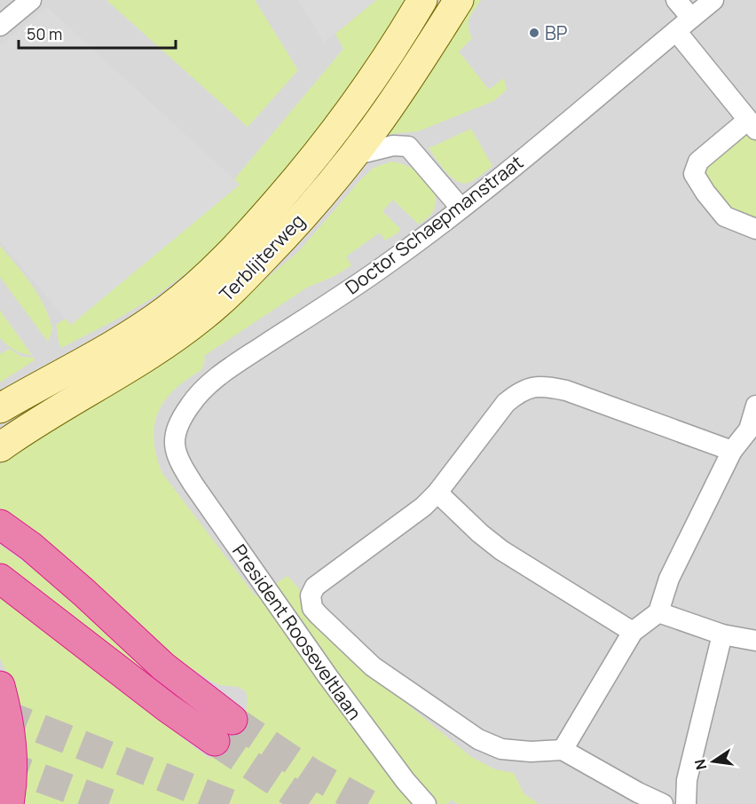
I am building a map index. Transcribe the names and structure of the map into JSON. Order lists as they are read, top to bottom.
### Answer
{
  "streets": {
    "main road": ["Terblijterweg"],
    "street": ["Doctor Schaepmanstraat", "President Rooseveltlaan"]
  },
  "crossings": [
    ["Doctor Schaepmanstraat", "President Rooseveltlaan"]
  ],
  "places": ["BP"],
  "scale_bar": "50 m",
  "north": "left"
}
